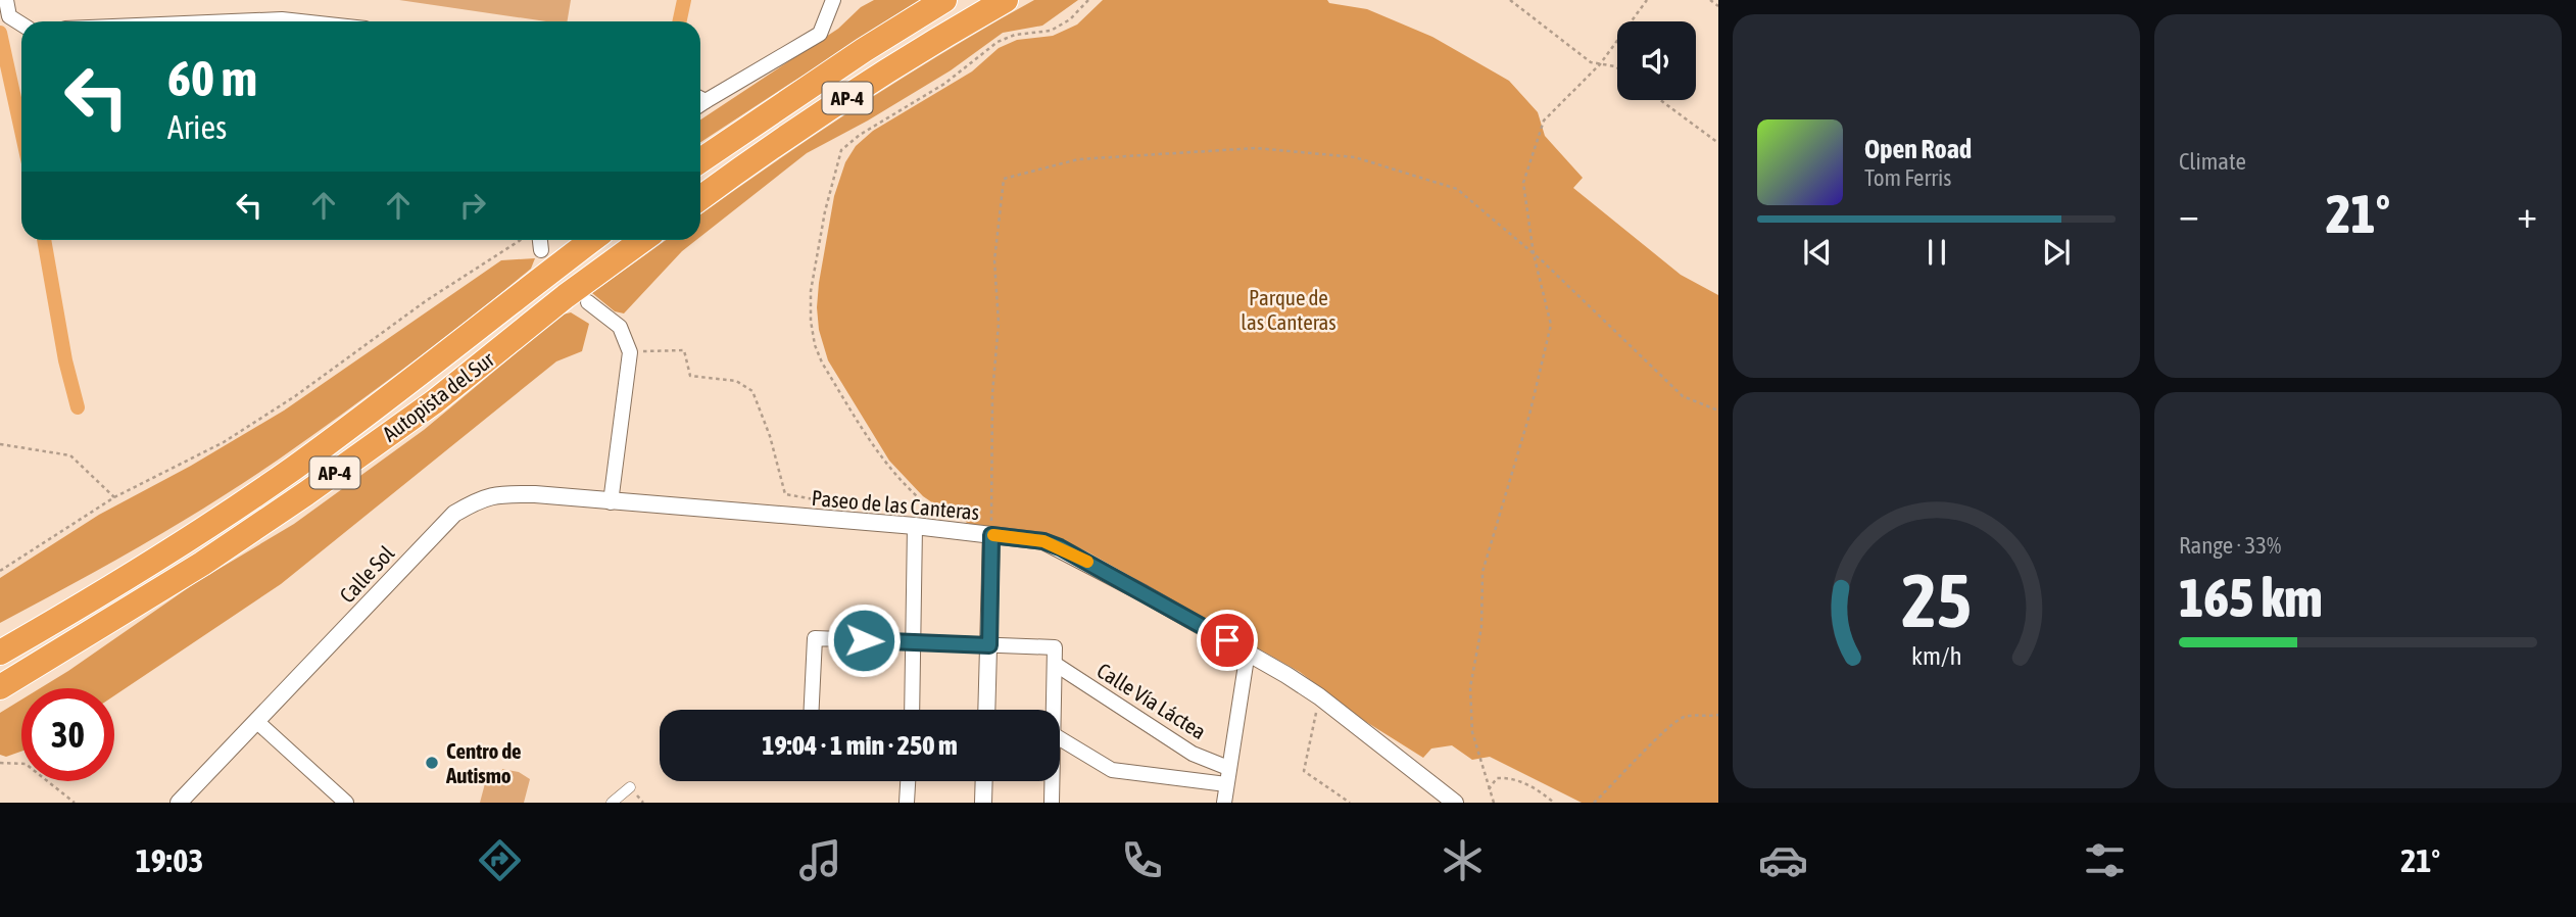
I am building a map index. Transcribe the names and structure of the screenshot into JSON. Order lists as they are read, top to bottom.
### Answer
{
  "streets": {
    "highway": ["AP-4", "Autopista del Sur"],
    "street": ["Paseo de las Canteras", "Calle Sol", "Calle Vía Láctea"]
  },
  "crossings": [
    ["Paseo de las Canteras", "Calle Sol"]
  ],
  "parks": ["Parque de las Canteras"],
  "places": ["Centro de Autismo"],
  "page": {
    "tile": [
      "Climate",
      ["Range · 33%", "165 km"]
    ],
    "turn": ["60 m", "Aries"],
    "song": ["Open Road", "Tom Ferris"],
    "heat": ["−", "21°", "+"],
    "limit": "30",
    "trip": "19:04 · 1 min · 250 m",
    "tabs": ["19:03", "21°"],
    "gauge": ["25", "km/h"]
  }
}
